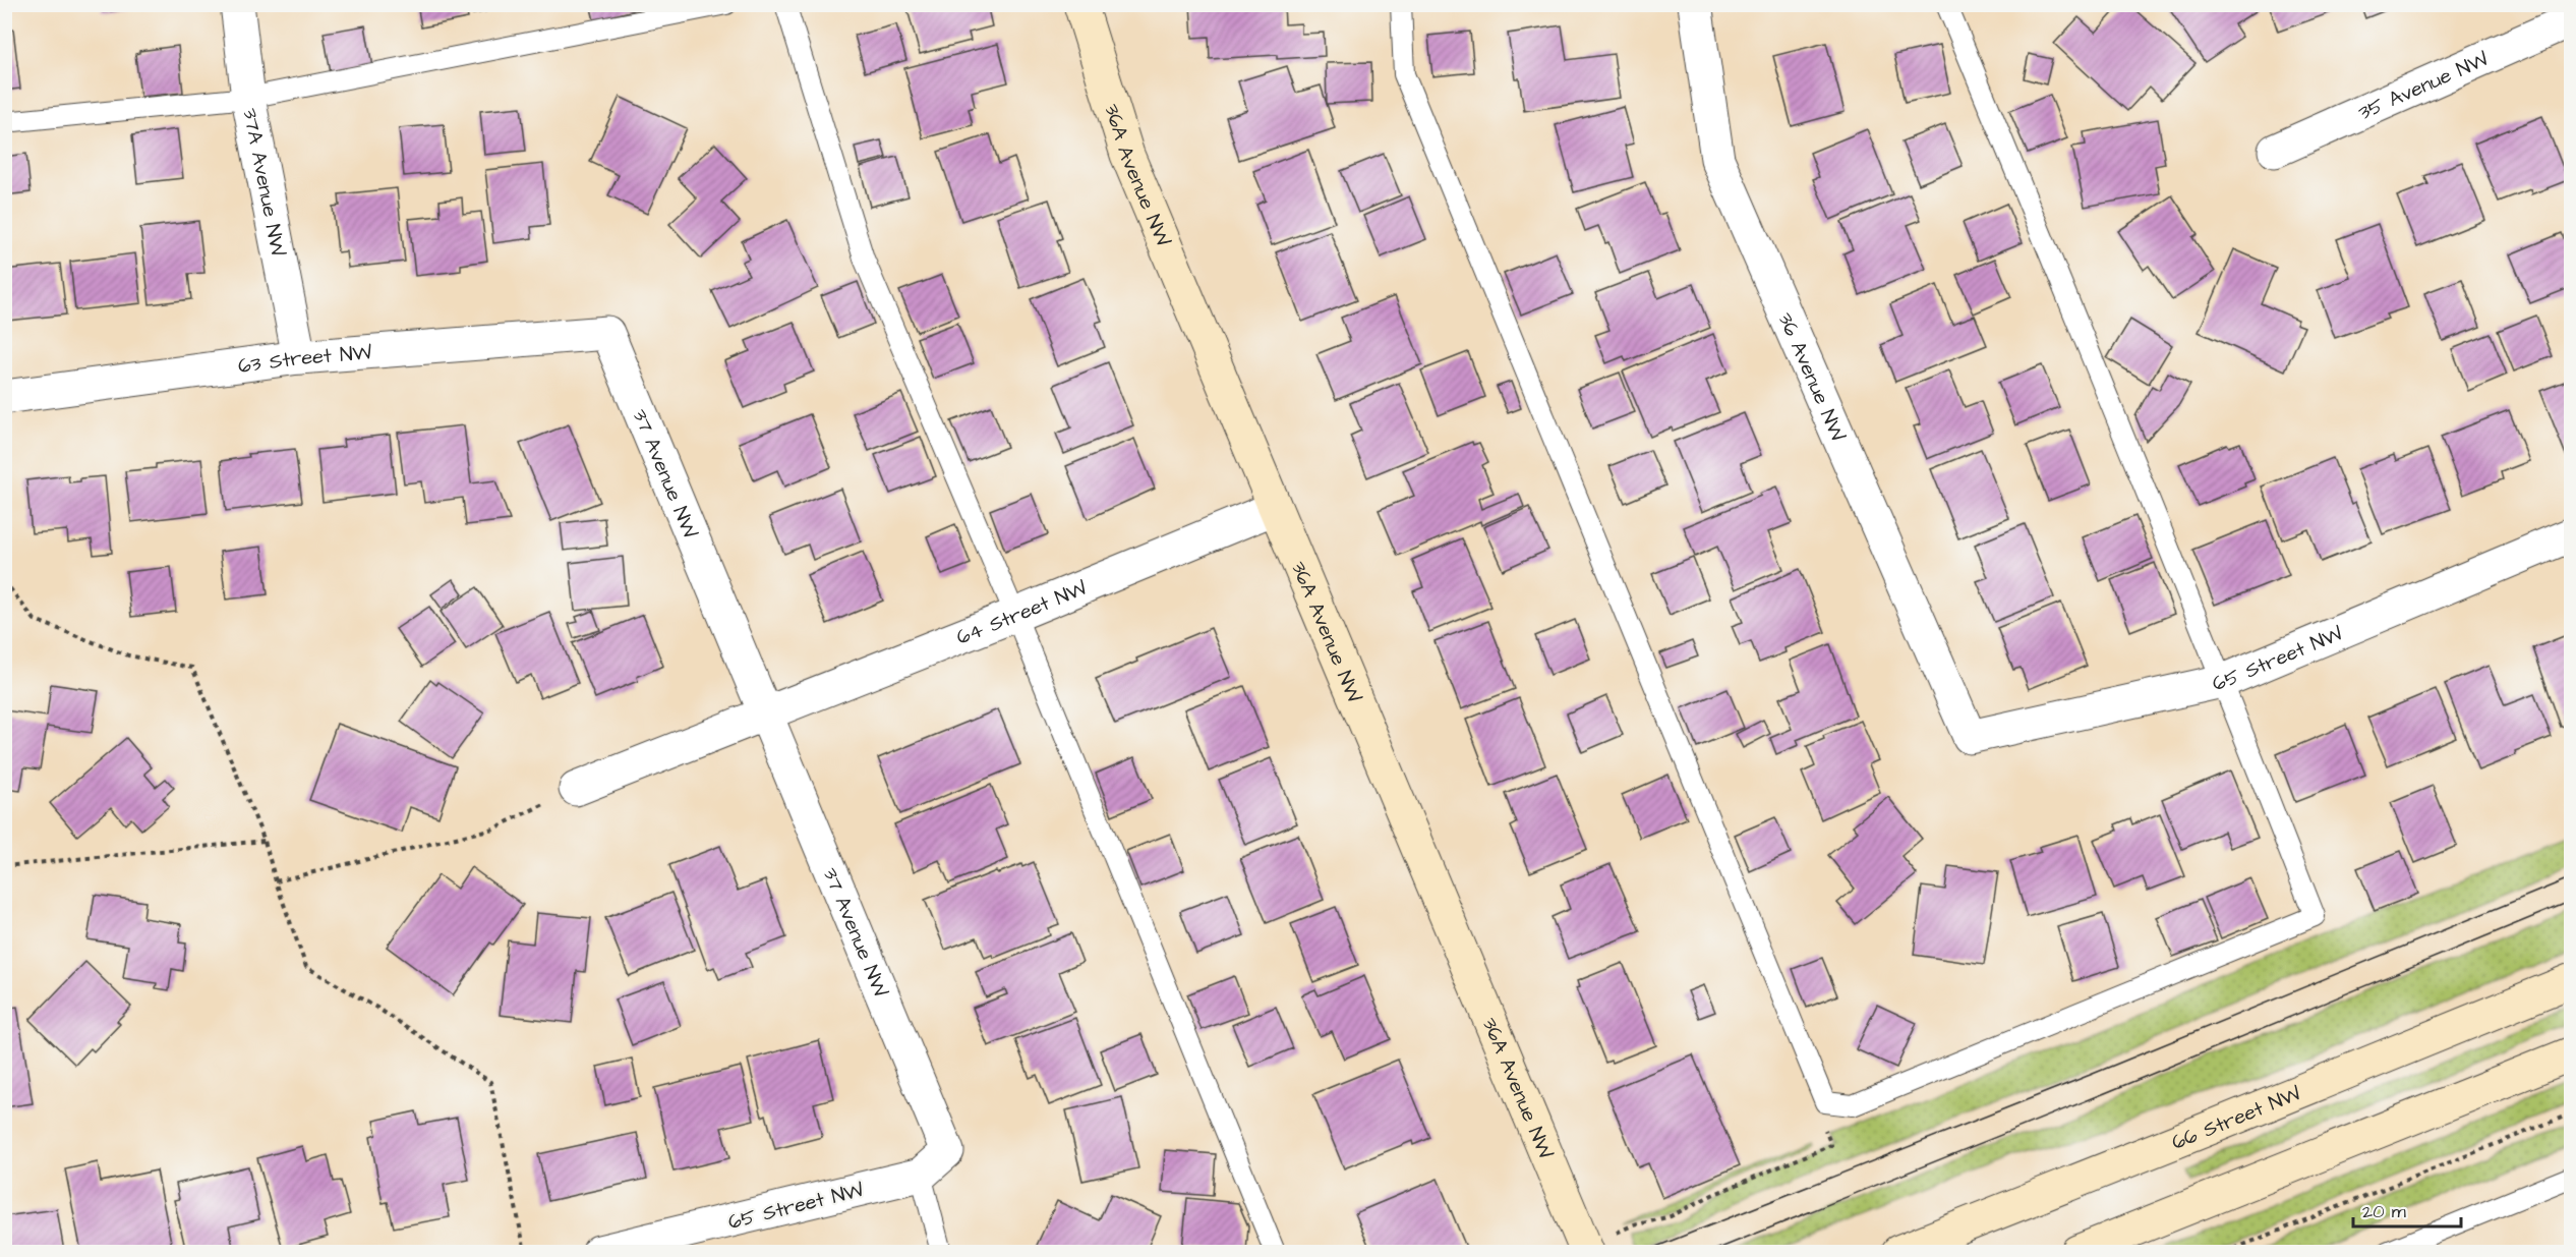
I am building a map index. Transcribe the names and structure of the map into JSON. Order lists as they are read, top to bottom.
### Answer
{
  "streets": {
    "street": [
      "35 Avenue NW",
      "36A Avenue NW",
      "37A Avenue NW",
      "63 Street NW",
      "36 Avenue NW",
      "37 Avenue NW",
      "64 Street NW",
      "65 Street NW",
      "66 Street NW"
    ]
  },
  "crossings": [
    ["36A Avenue NW", "64 Street NW"],
    ["37A Avenue NW", "63 Street NW"],
    ["63 Street NW", "37 Avenue NW"],
    ["36 Avenue NW", "65 Street NW"],
    ["37 Avenue NW", "64 Street NW"],
    ["37 Avenue NW", "65 Street NW"]
  ],
  "scale_bar": "20 m"
}
